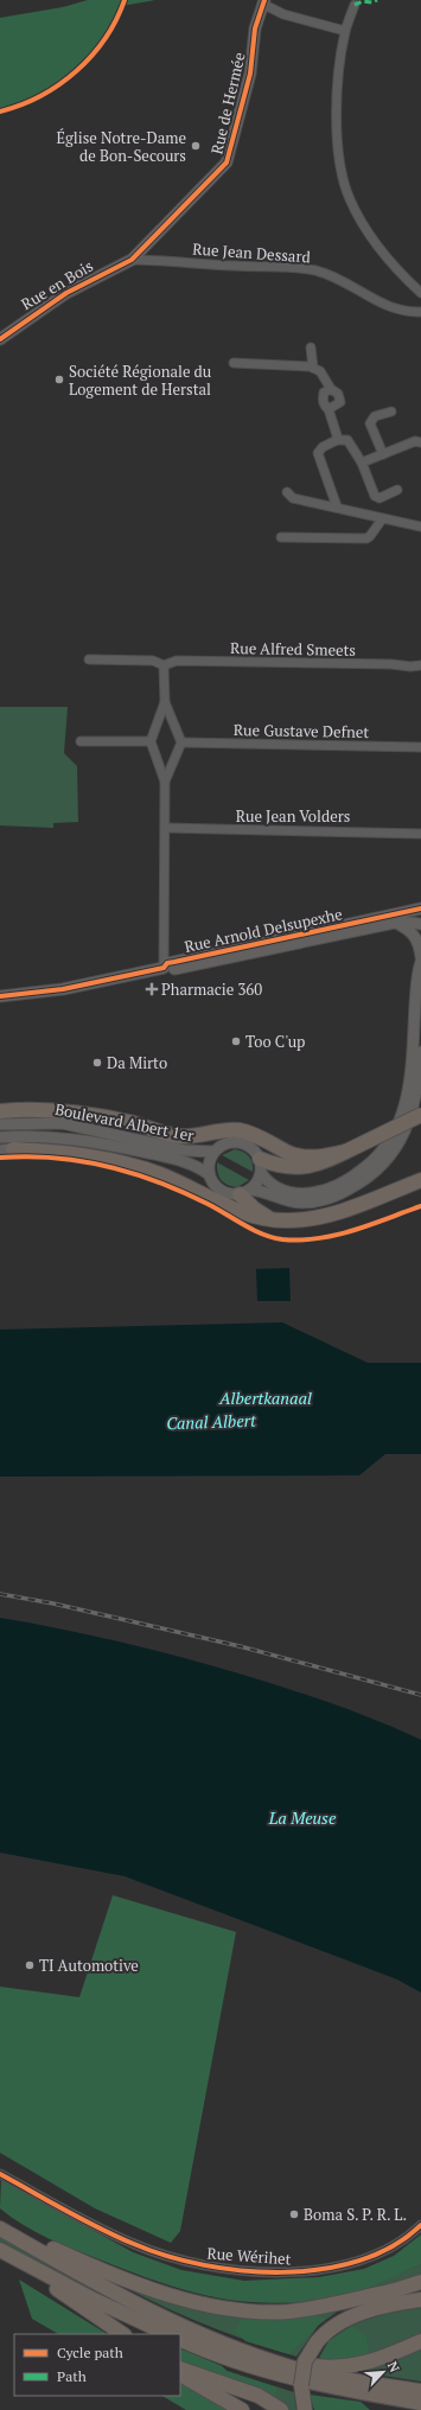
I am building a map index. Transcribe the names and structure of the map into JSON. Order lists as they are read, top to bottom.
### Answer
{
  "streets": {
    "main road": [
      "Rue de Hermée",
      "Rue en Bois",
      "Rue Arnold Delsupexhe",
      "Boulevard Albert 1er"
    ],
    "street": [
      "Rue Jean Dessard",
      "Rue Alfred Smeets",
      "Rue Gustave Defnet",
      "Rue Jean Volders",
      "Rue Wérihet"
    ]
  },
  "crossings": [
    ["Rue de Hermée", "Rue Jean Dessard"],
    ["Rue de Hermée", "Rue en Bois"],
    ["Rue Jean Dessard", "Rue en Bois"]
  ],
  "water": ["Albertkanaal", "Canal Albert", "La Meuse"],
  "places": {
    "other": [
      "Église Notre-Dame de Bon-Secours",
      "Société Régionale du Logement de Herstal",
      "Too C'up",
      "Da Mirto",
      "TI Automotive",
      "Boma S. P. R. L."
    ],
    "health": ["Pharmacie 360"]
  },
  "legend": ["Cycle path", "Path"],
  "north": "top right"
}
